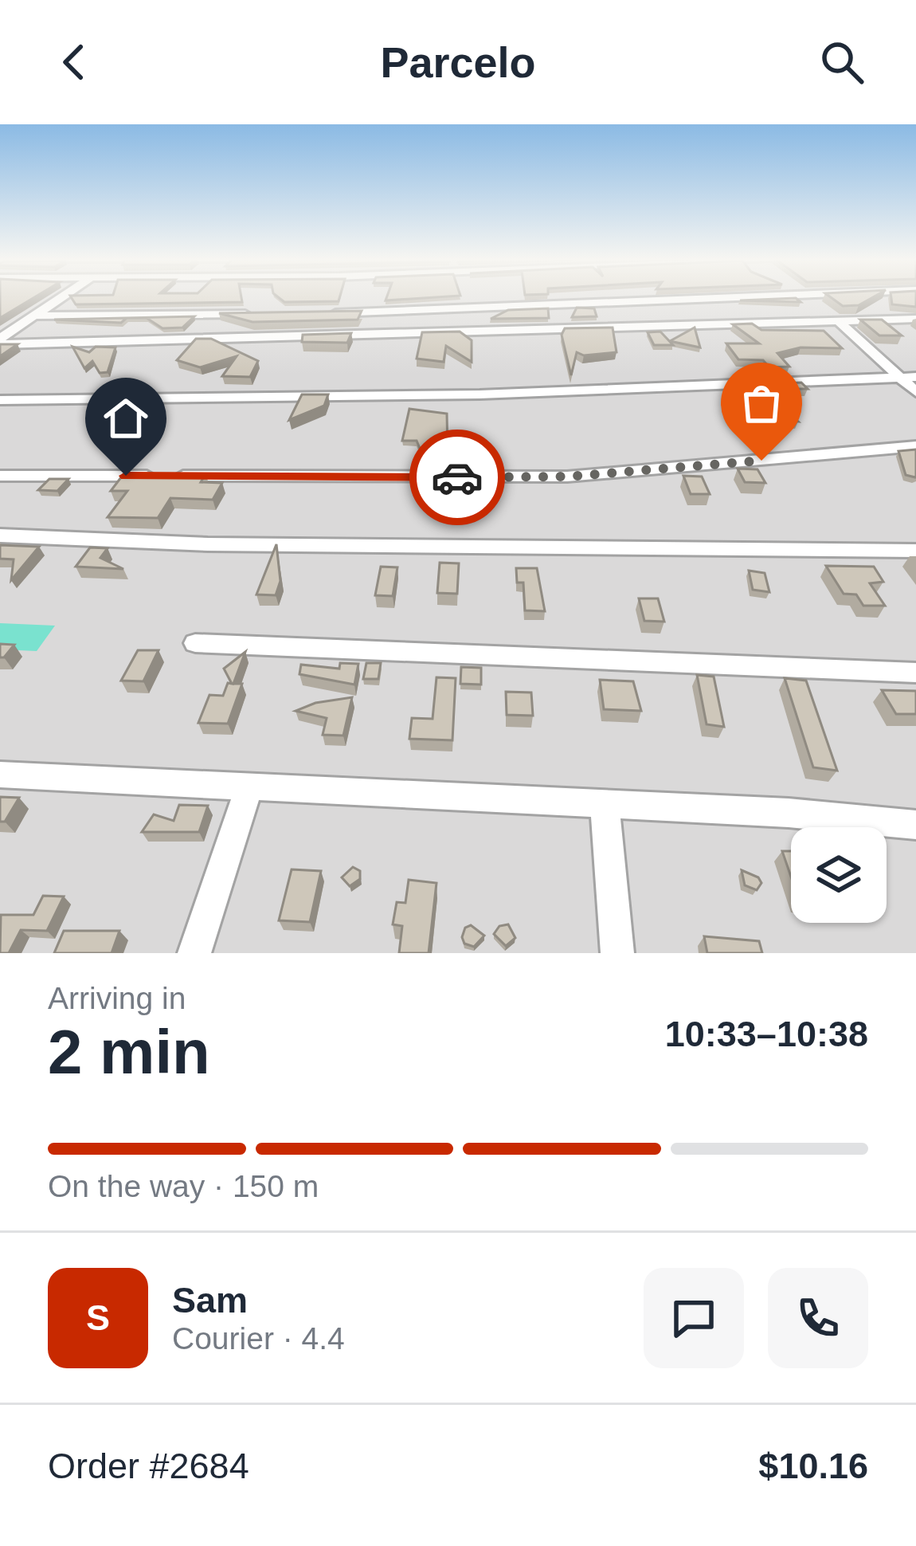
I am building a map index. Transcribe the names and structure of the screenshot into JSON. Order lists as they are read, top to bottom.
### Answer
{
  "page": {
    "header": "Parcelo",
    "heading": ["2 min", "Arriving in", "10:33–10:38"],
    "panel": [
      "Sam",
      "Courier · 4.4",
      "Order #2684",
      "$10.16"
    ],
    "bar": "On the way · 150 m",
    "round": "S"
  }
}
